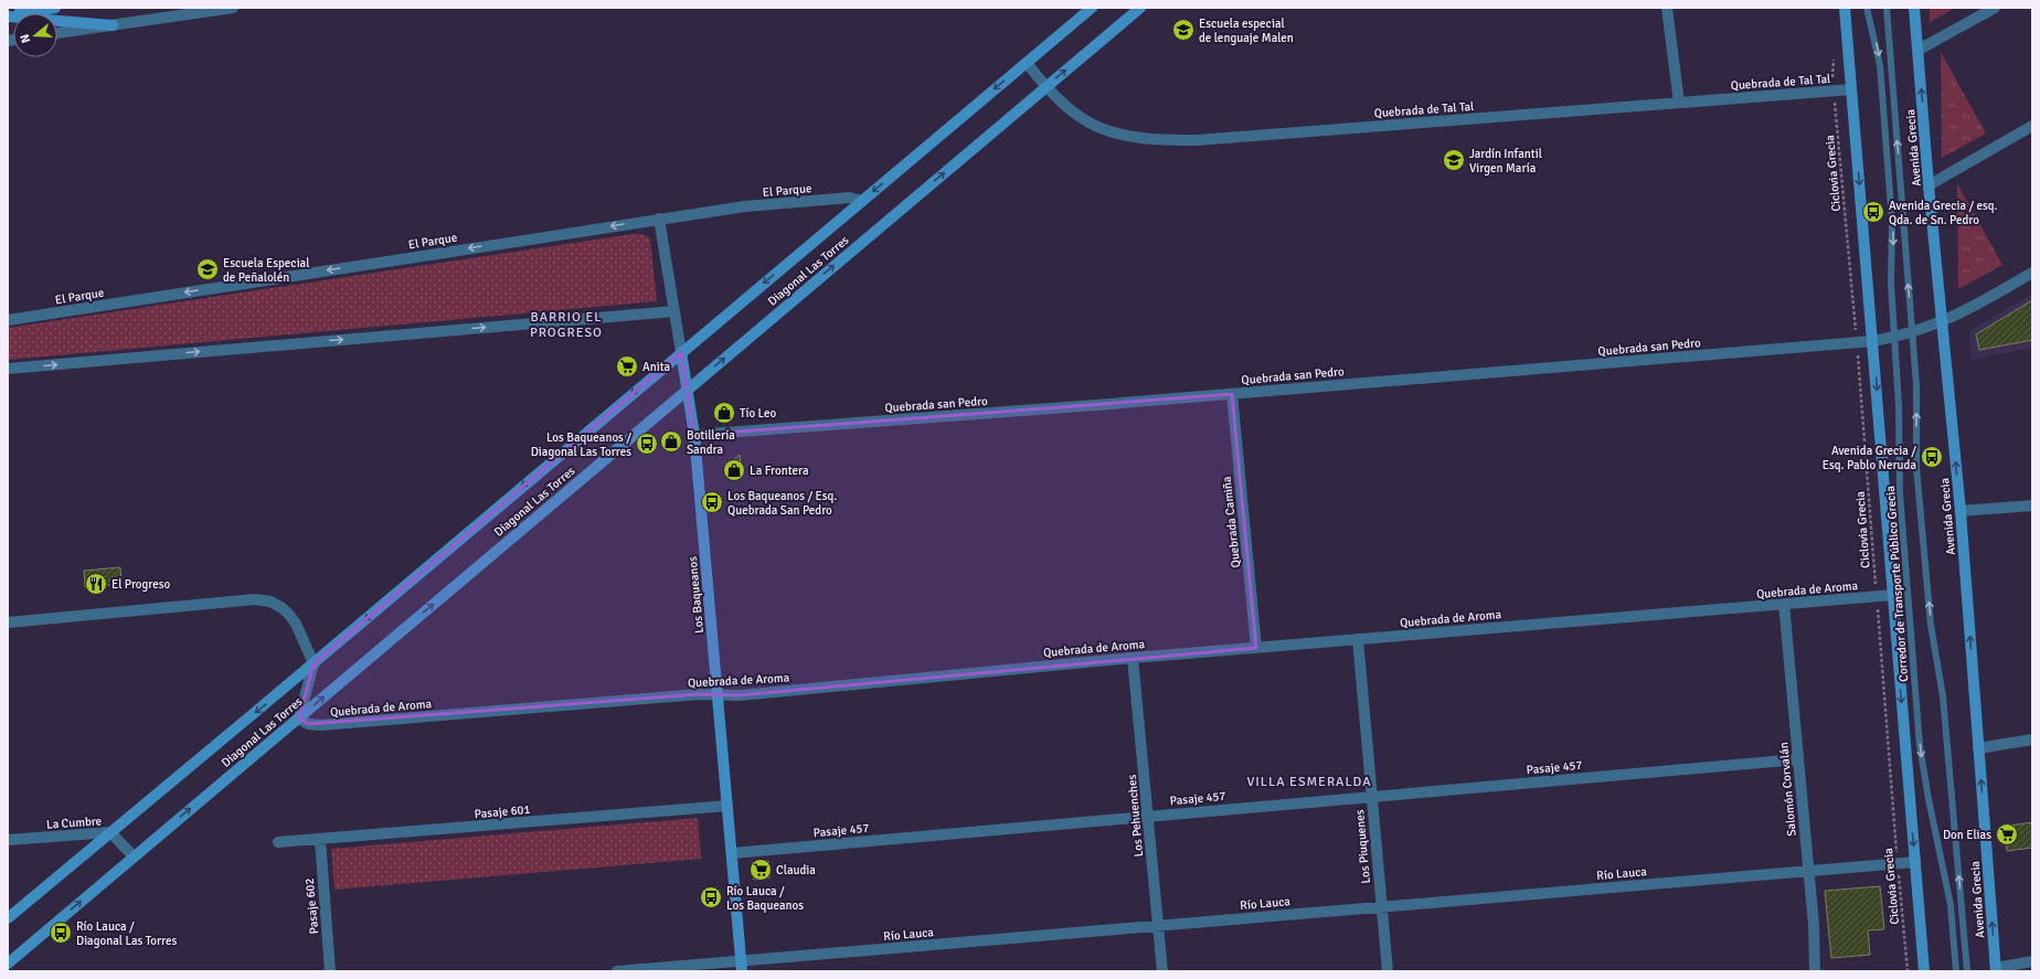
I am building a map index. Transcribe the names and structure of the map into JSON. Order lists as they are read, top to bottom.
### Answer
{
  "streets": {
    "main road": ["Avenida Grecia", "Diagonal Las Torres", "Los Baqueanos"],
    "street": [
      "Quebrada de Tal Tal",
      "El Parque",
      "Quebrada san Pedro",
      "Quebrada Camiña",
      "Quebrada de Aroma",
      "Pasaje 457",
      "Salomón Corvalán",
      "Pasaje 601",
      "Los Pehuenches",
      "La Cumbre",
      "Los Piuquenes",
      "Río Lauca",
      "Pasaje 602"
    ],
    "lane": ["Corredor de Transporte Público Grecia"],
    "path": ["Ciclovia Grecia"]
  },
  "crossings": [
    ["Quebrada de Tal Tal", "Ciclovia Grecia"],
    ["Quebrada de Tal Tal", "Diagonal Las Torres"],
    ["Avenida Grecia", "Quebrada san Pedro"],
    ["Ciclovia Grecia", "Quebrada san Pedro"],
    ["Ciclovia Grecia", "Quebrada de Aroma"],
    ["Ciclovia Grecia", "Río Lauca"],
    ["El Parque", "Diagonal Las Torres"],
    ["El Parque", "Los Baqueanos"],
    ["Diagonal Las Torres", "Quebrada de Aroma"],
    ["Diagonal Las Torres", "Los Baqueanos"],
    ["Diagonal Las Torres", "La Cumbre"],
    ["Quebrada san Pedro", "Quebrada Camiña"],
    ["Quebrada san Pedro", "Corredor de Transporte Público Grecia"],
    ["Quebrada san Pedro", "Los Baqueanos"],
    ["Quebrada Camiña", "Quebrada de Aroma"],
    ["Quebrada de Aroma", "Los Baqueanos"],
    ["Quebrada de Aroma", "Salomón Corvalán"],
    ["Quebrada de Aroma", "Los Pehuenches"],
    ["Quebrada de Aroma", "Los Piuquenes"],
    ["Los Baqueanos", "Pasaje 457"],
    ["Los Baqueanos", "Pasaje 601"],
    ["Los Baqueanos", "Río Lauca"],
    ["Pasaje 457", "Salomón Corvalán"],
    ["Pasaje 457", "Los Pehuenches"],
    ["Pasaje 457", "Los Piuquenes"],
    ["Salomón Corvalán", "Río Lauca"],
    ["Pasaje 601", "Pasaje 602"],
    ["Los Pehuenches", "Río Lauca"],
    ["Los Piuquenes", "Río Lauca"]
  ],
  "districts": ["BARRIO EL PROGRESO", "VILLA ESMERALDA"],
  "places": {
    "school or university": ["Escuela especial de lenguaje Malen", "Jardín Infantil Virgen María", "Escuela Especial de Peñalolén"],
    "bus stop": [
      "Avenida Grecia / esq. Qda. de Sn. Pedro",
      "Los Baqueanos / Diagonal Las Torres",
      "Avenida Grecia / Esq. Pablo Neruda",
      "Los Baqueanos / Esq. Quebrada San Pedro",
      "Río Lauca / Los Baqueanos",
      "Río Lauca / Diagonal Las Torres"
    ],
    "supermarket": ["Anita", "Don Elias", "Claudia"],
    "shop": ["Tío Leo", "Botillería Sandra", "La Frontera"],
    "restaurant": ["El Progreso"]
  },
  "north": "left"
}
